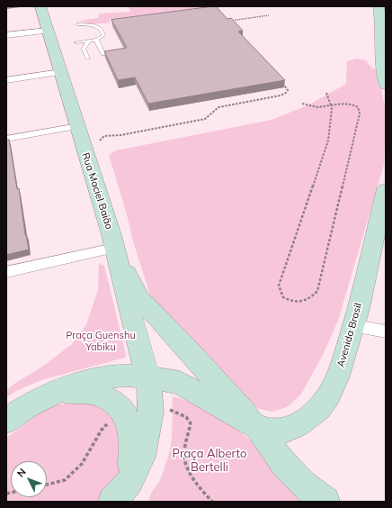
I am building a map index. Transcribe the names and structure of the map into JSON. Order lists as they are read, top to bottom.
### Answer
{
  "streets": {
    "main road": ["Rua Maciel Baião", "Avenida Brasil"]
  },
  "parks": ["Praça Guenshu Yabiku", "Praça Alberto Bertelli"],
  "north": "top left"
}
